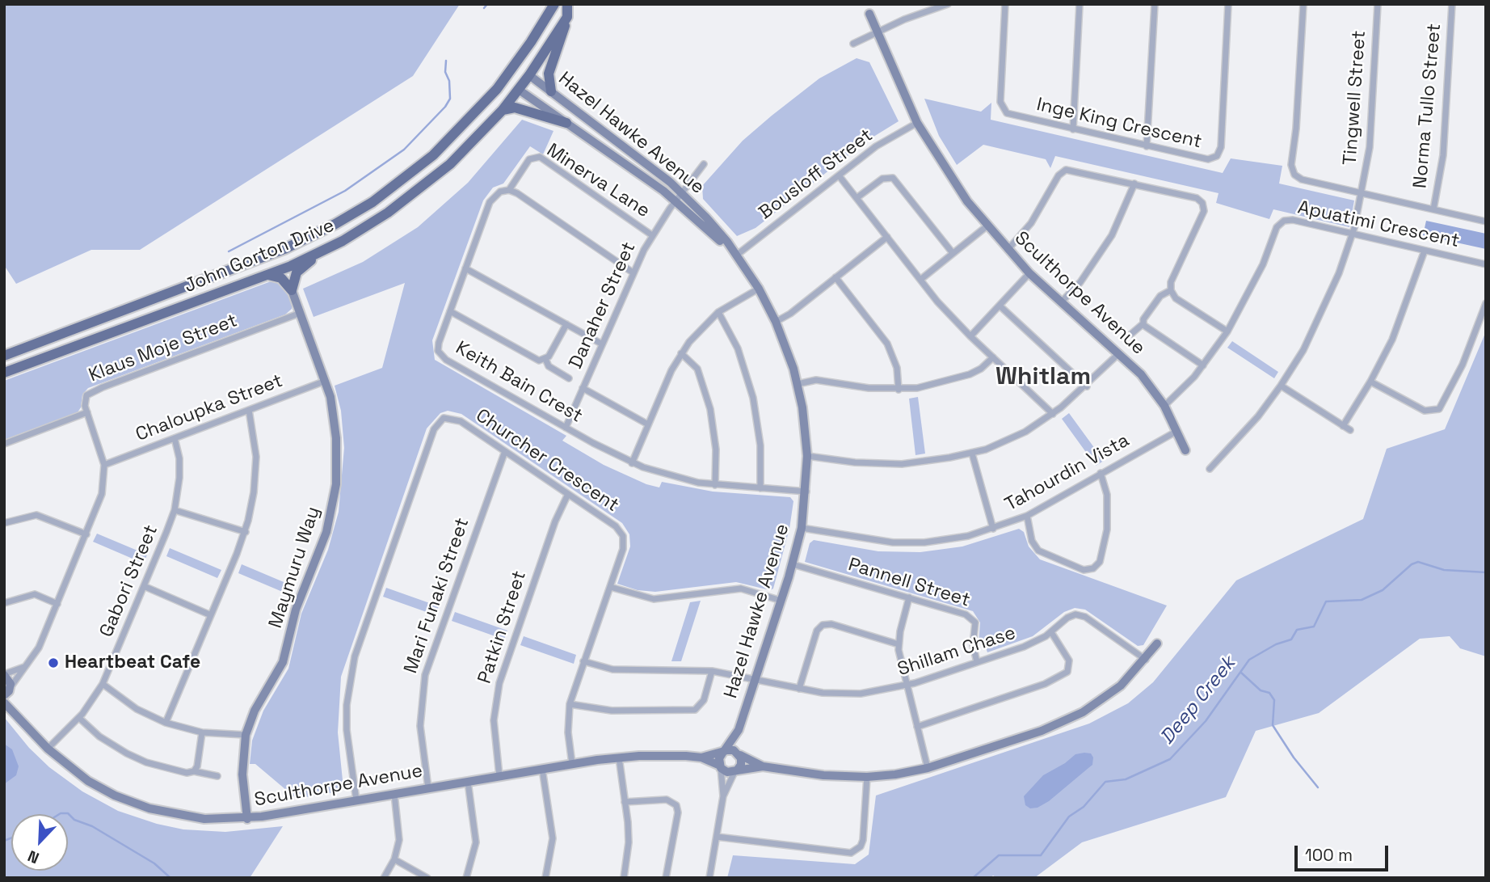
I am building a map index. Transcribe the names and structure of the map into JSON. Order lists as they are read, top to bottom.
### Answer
{
  "streets": {
    "main road": ["John Gorton Drive"],
    "street": [
      "Tingwell Street",
      "Norma Tullo Street",
      "Inge King Crescent",
      "Hazel Hawke Avenue",
      "Bousloff Street",
      "Minerva Lane",
      "Apuatimi Crescent",
      "Sculthorpe Avenue",
      "Danaher Street",
      "Klaus Moje Street",
      "Keith Bain Crest",
      "Chaloupka Street",
      "Churcher Crescent",
      "Tahourdin Vista",
      "Maymuru Way",
      "Gabori Street",
      "Pannell Street",
      "Mari Funaki Street",
      "Patkin Street",
      "Shillam Chase"
    ]
  },
  "crossings": [
    ["Tingwell Street", "Apuatimi Crescent"],
    ["Hazel Hawke Avenue", "Bousloff Street"],
    ["Hazel Hawke Avenue", "John Gorton Drive"],
    ["Hazel Hawke Avenue", "Sculthorpe Avenue"],
    ["Hazel Hawke Avenue", "Danaher Street"],
    ["Hazel Hawke Avenue", "Keith Bain Crest"],
    ["Hazel Hawke Avenue", "Tahourdin Vista"],
    ["Hazel Hawke Avenue", "Pannell Street"],
    ["Hazel Hawke Avenue", "Shillam Chase"],
    ["Bousloff Street", "Sculthorpe Avenue"],
    ["Minerva Lane", "Danaher Street"],
    ["Minerva Lane", "Keith Bain Crest"],
    ["Apuatimi Crescent", "Sculthorpe Avenue"],
    ["Sculthorpe Avenue", "Klaus Moje Street"],
    ["Sculthorpe Avenue", "Churcher Crescent"],
    ["Sculthorpe Avenue", "Tahourdin Vista"],
    ["Sculthorpe Avenue", "Maymuru Way"],
    ["Sculthorpe Avenue", "Gabori Street"],
    ["Sculthorpe Avenue", "Mari Funaki Street"],
    ["Sculthorpe Avenue", "Patkin Street"],
    ["Danaher Street", "Keith Bain Crest"],
    ["Klaus Moje Street", "Chaloupka Street"],
    ["Klaus Moje Street", "Maymuru Way"],
    ["Chaloupka Street", "Maymuru Way"],
    ["Chaloupka Street", "Gabori Street"],
    ["Churcher Crescent", "Mari Funaki Street"],
    ["Churcher Crescent", "Patkin Street"],
    ["Churcher Crescent", "Shillam Chase"],
    ["Pannell Street", "Shillam Chase"]
  ],
  "districts": ["Whitlam"],
  "water": ["Deep Creek"],
  "places": ["Heartbeat Cafe"],
  "scale_bar": "100 m",
  "north": "bottom left"
}
